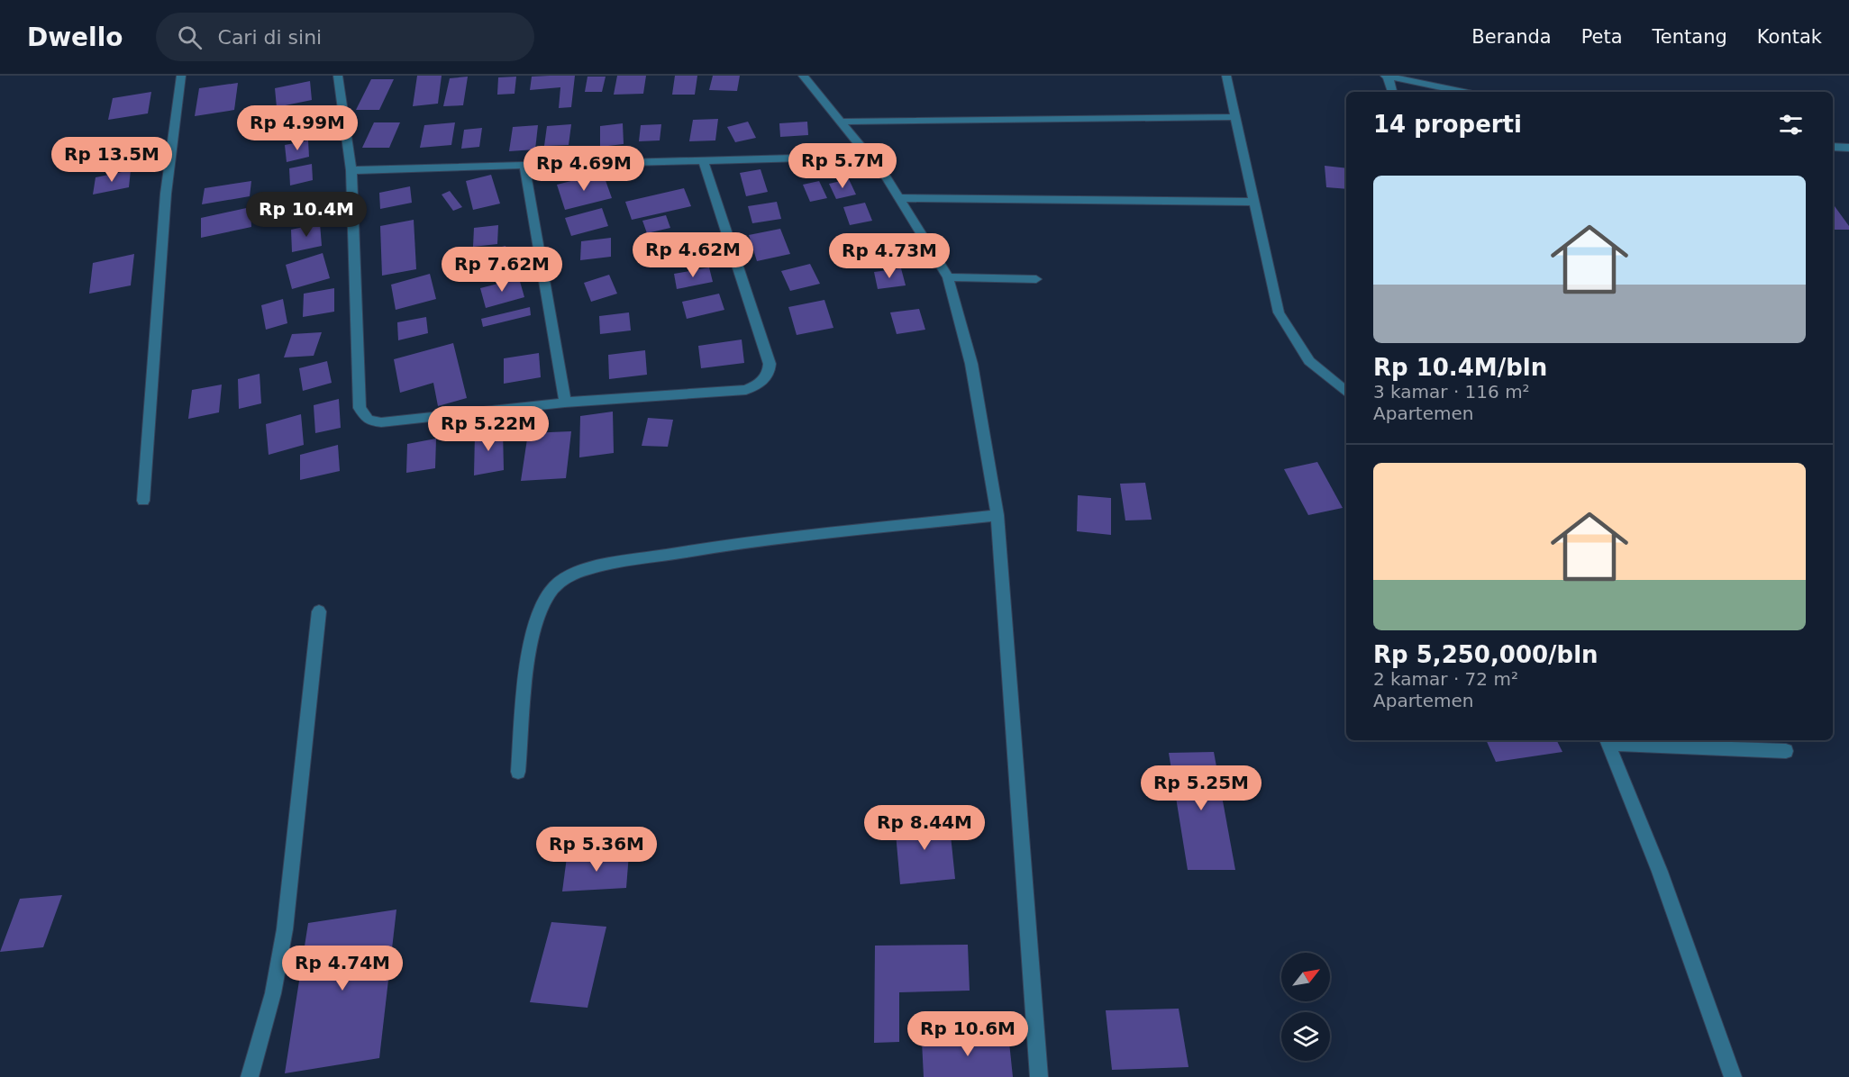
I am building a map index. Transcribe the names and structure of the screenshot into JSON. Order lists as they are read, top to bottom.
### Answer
{
  "north": "top right",
  "page": {
    "header": "Dwello",
    "search": "Cari di sini",
    "nav": [
      "Beranda",
      "Peta",
      "Tentang",
      "Kontak"
    ],
    "heading": "14 properti",
    "price": [
      "Rp 4.99M",
      "Rp 13.5M",
      "Rp 5.7M",
      "Rp 4.69M",
      "Rp 10.4M",
      "Rp 4.62M",
      "Rp 4.73M",
      "Rp 7.62M",
      "Rp 5.22M",
      "Rp 5.25M",
      "Rp 8.44M",
      "Rp 5.36M",
      "Rp 4.74M",
      "Rp 10.6M"
    ],
    "list": [
      {
        "name": "Rp 10.4M/bln",
        "note": "3 kamar · 116 m² · Apartemen"
      },
      {
        "name": "Rp 5,250,000/bln",
        "note": "2 kamar · 72 m² · Apartemen"
      }
    ]
  }
}
